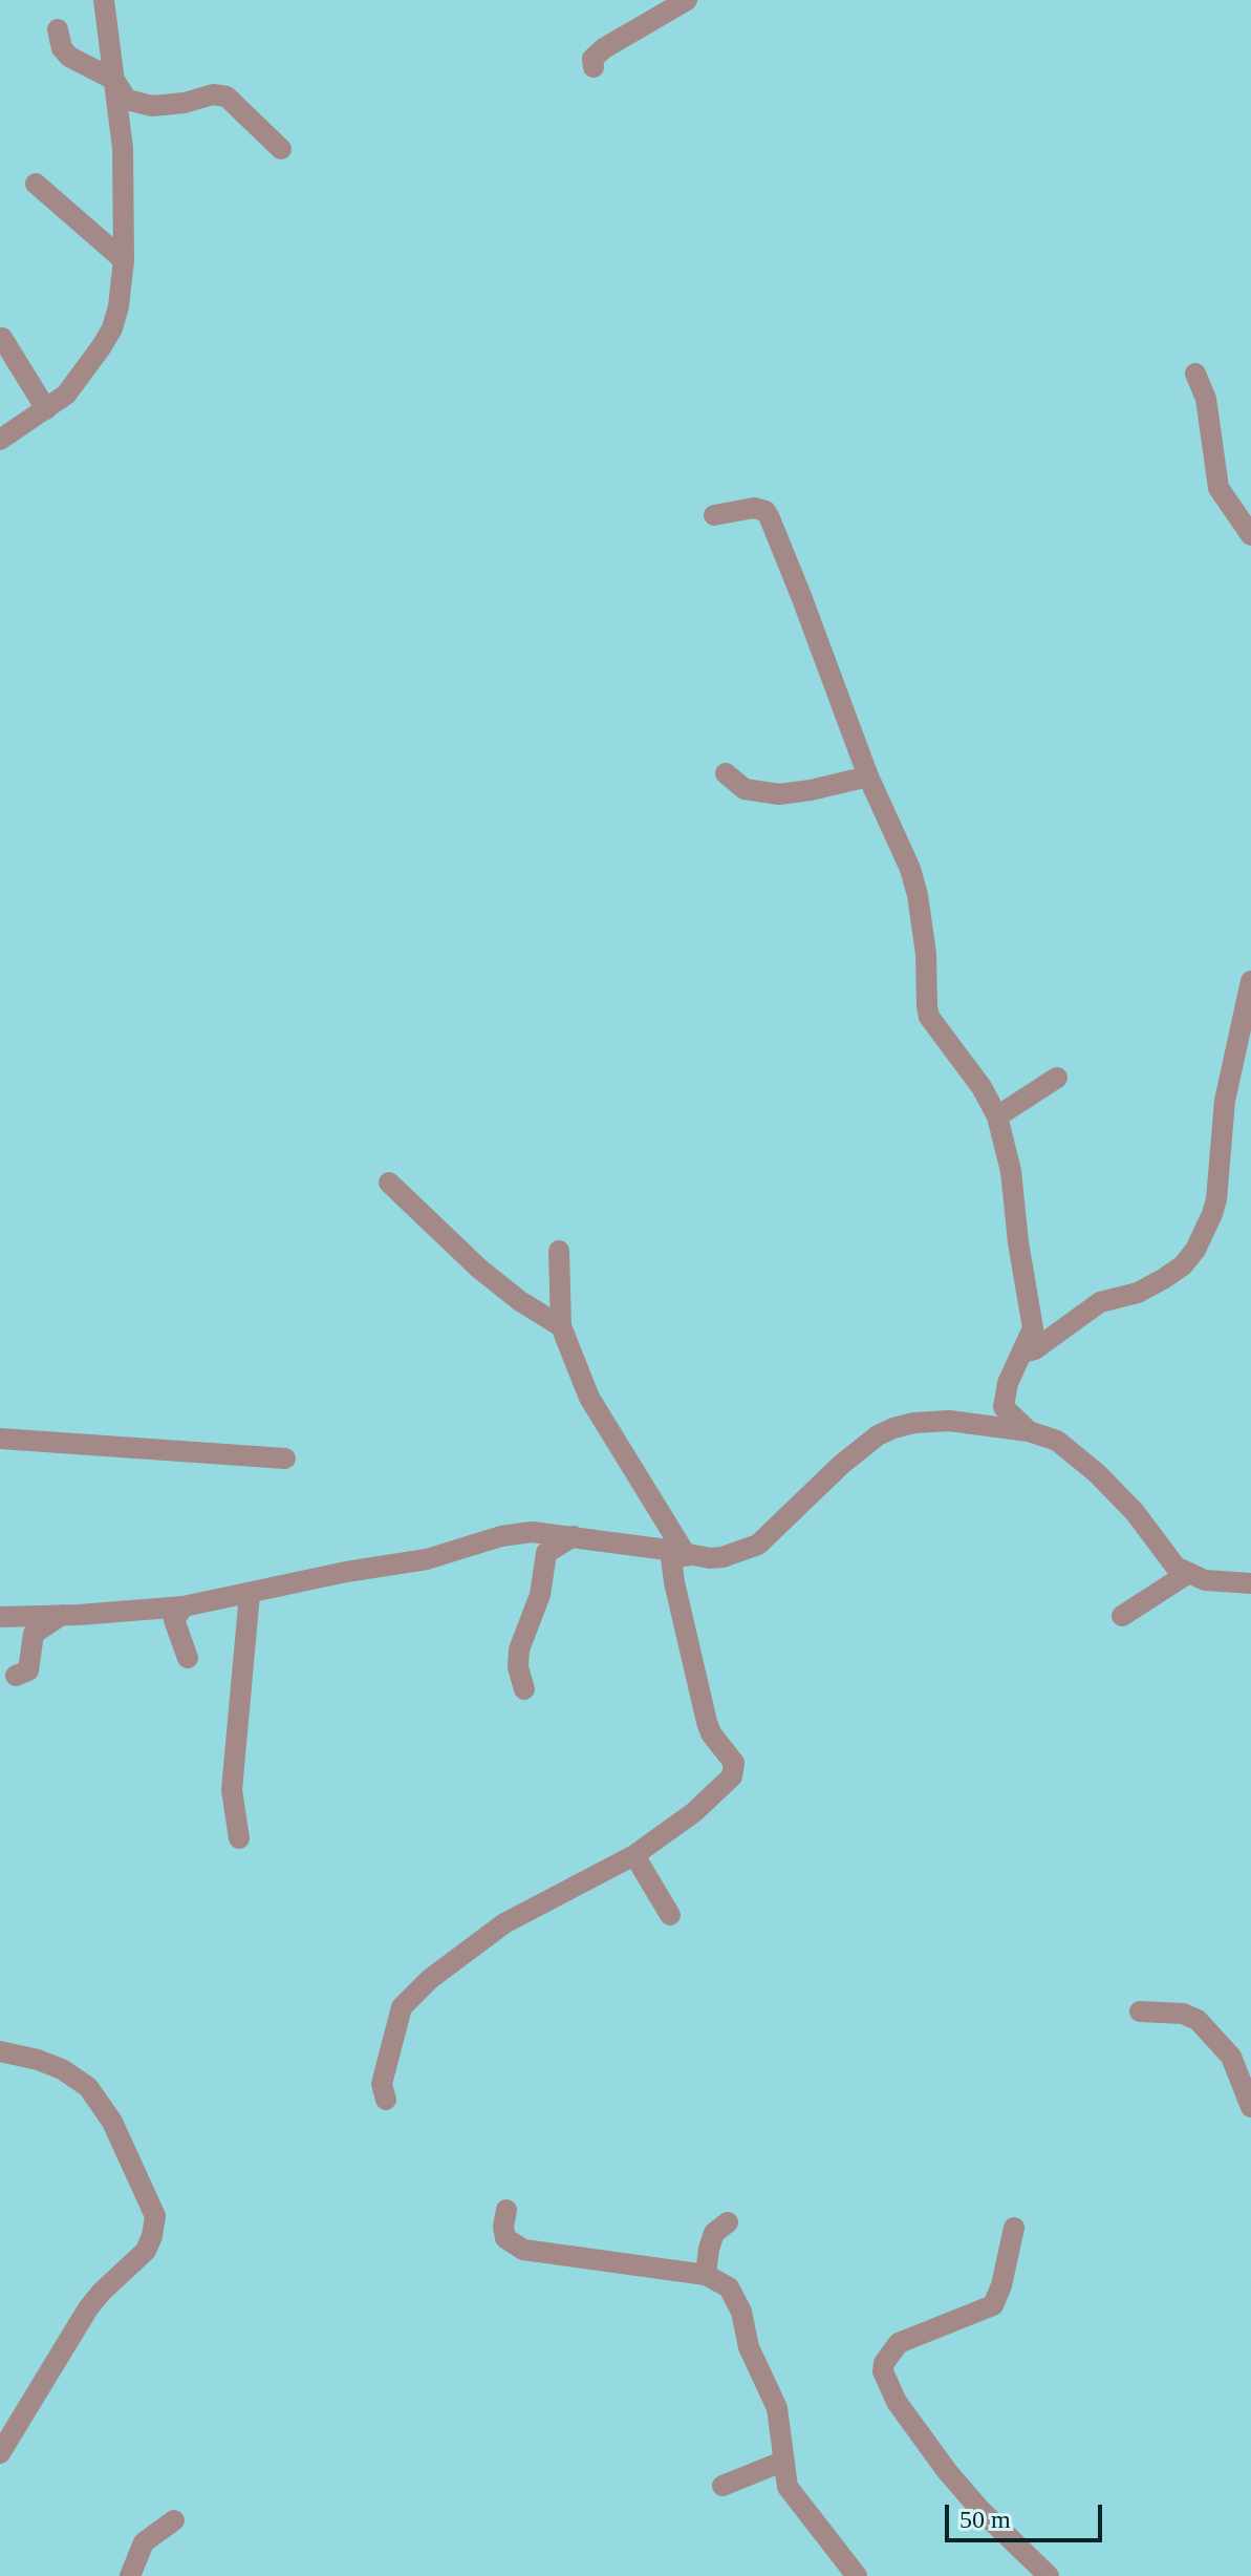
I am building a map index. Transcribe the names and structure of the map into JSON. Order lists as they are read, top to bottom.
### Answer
{
  "scale_bar": "50 m"
}
